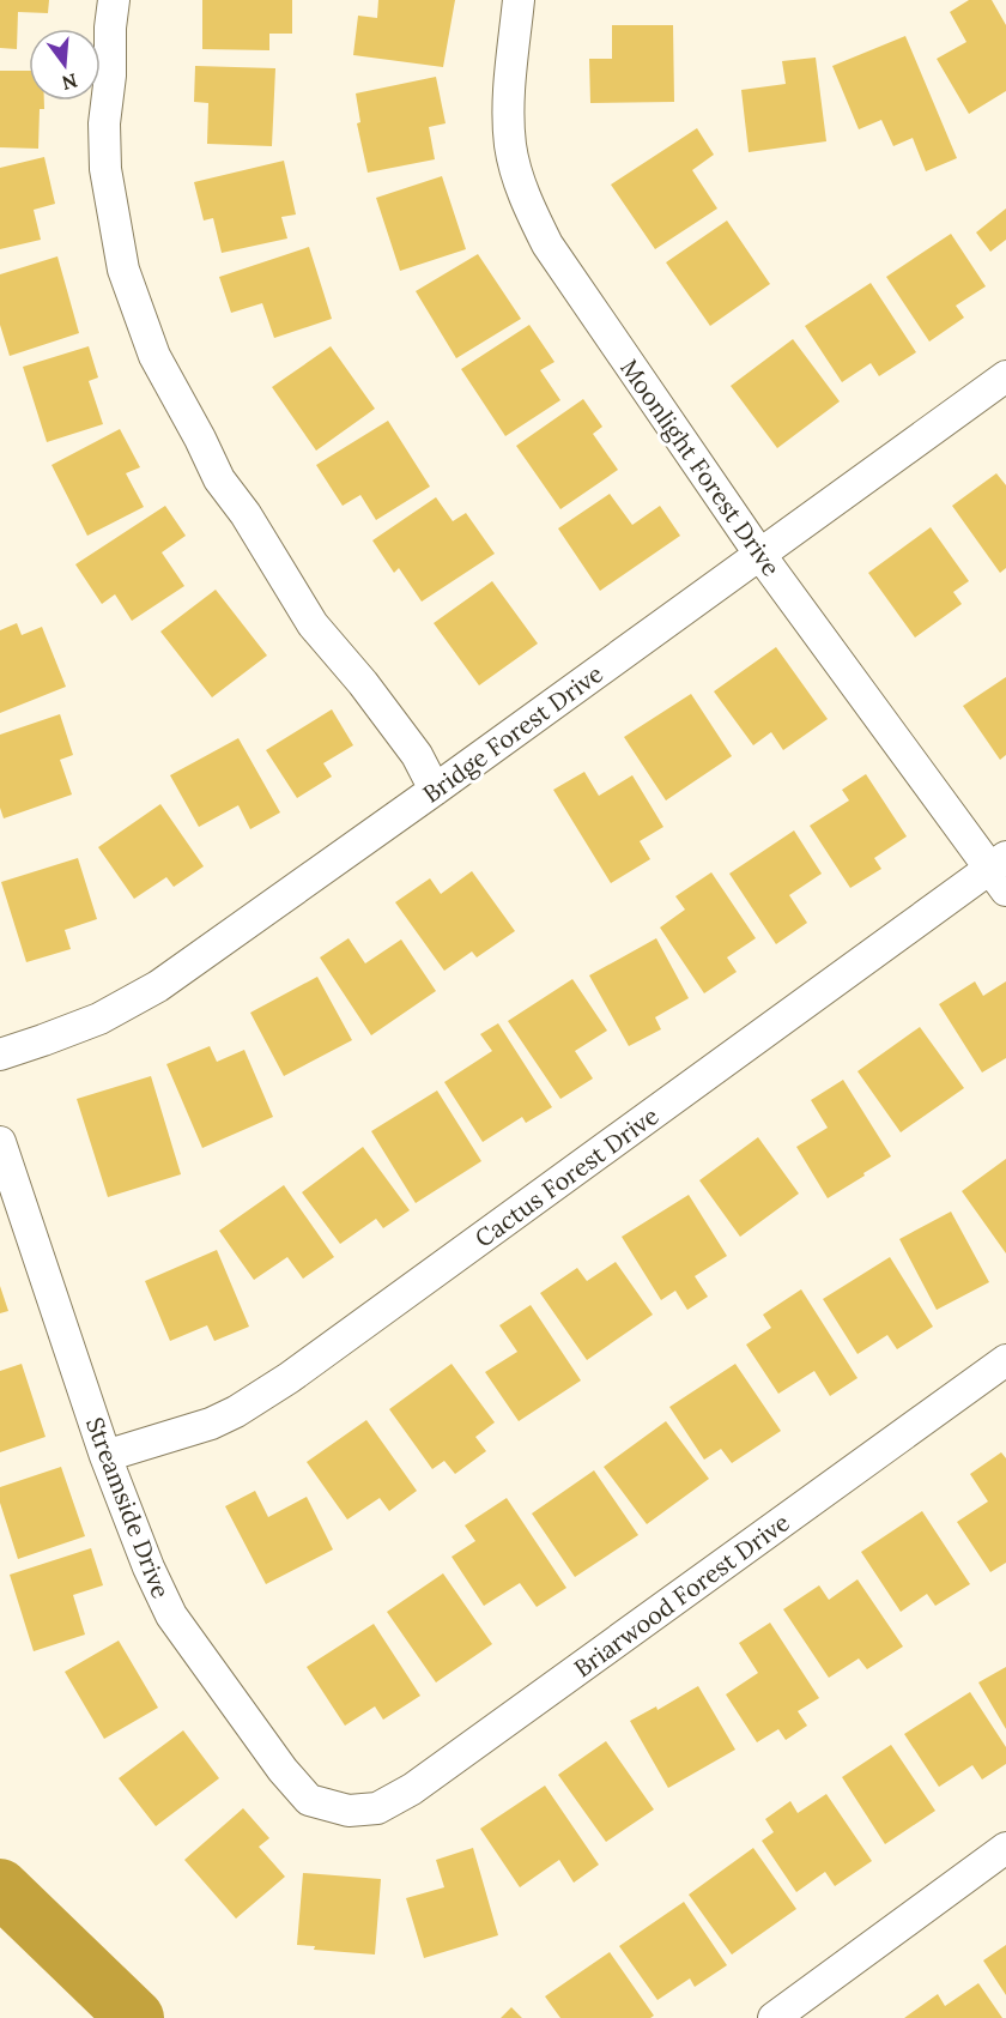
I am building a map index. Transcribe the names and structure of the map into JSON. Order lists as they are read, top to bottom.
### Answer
{
  "streets": {
    "street": [
      "Moonlight Forest Drive",
      "Bridge Forest Drive",
      "Cactus Forest Drive",
      "Streamside Drive",
      "Briarwood Forest Drive"
    ]
  },
  "crossings": [
    ["Moonlight Forest Drive", "Bridge Forest Drive"],
    ["Moonlight Forest Drive", "Cactus Forest Drive"],
    ["Cactus Forest Drive", "Streamside Drive"],
    ["Streamside Drive", "Briarwood Forest Drive"]
  ],
  "north": "bottom"
}
